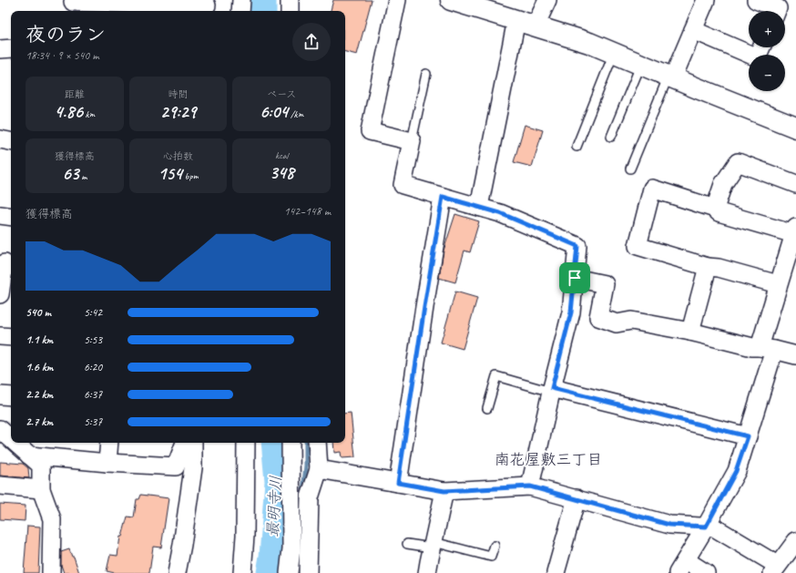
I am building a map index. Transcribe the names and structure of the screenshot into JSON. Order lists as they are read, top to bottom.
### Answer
{
  "districts": ["南花屋敷三丁目"],
  "water": ["最明寺川"],
  "page": {
    "map_buttons": ["+", "−"],
    "heading": ["夜のラン", "18:34 · 9 × 540 m"],
    "stats": [
      ["距離", "4.86 km"],
      ["時間", "29:29"],
      ["ペース", "6:04 /km"],
      ["獲得標高", "63 m"],
      ["心拍数", "154 bpm"],
      ["kcal", "348"]
    ],
    "chart": ["獲得標高", "142–148 m"],
    "list": [
      {
        "name": "540 m",
        "note": "5:42"
      },
      {
        "name": "1.1 km",
        "note": "5:53"
      },
      {
        "name": "1.6 km",
        "note": "6:20"
      },
      {
        "name": "2.2 km",
        "note": "6:37"
      },
      {
        "name": "2.7 km",
        "note": "5:37"
      }
    ]
  }
}
